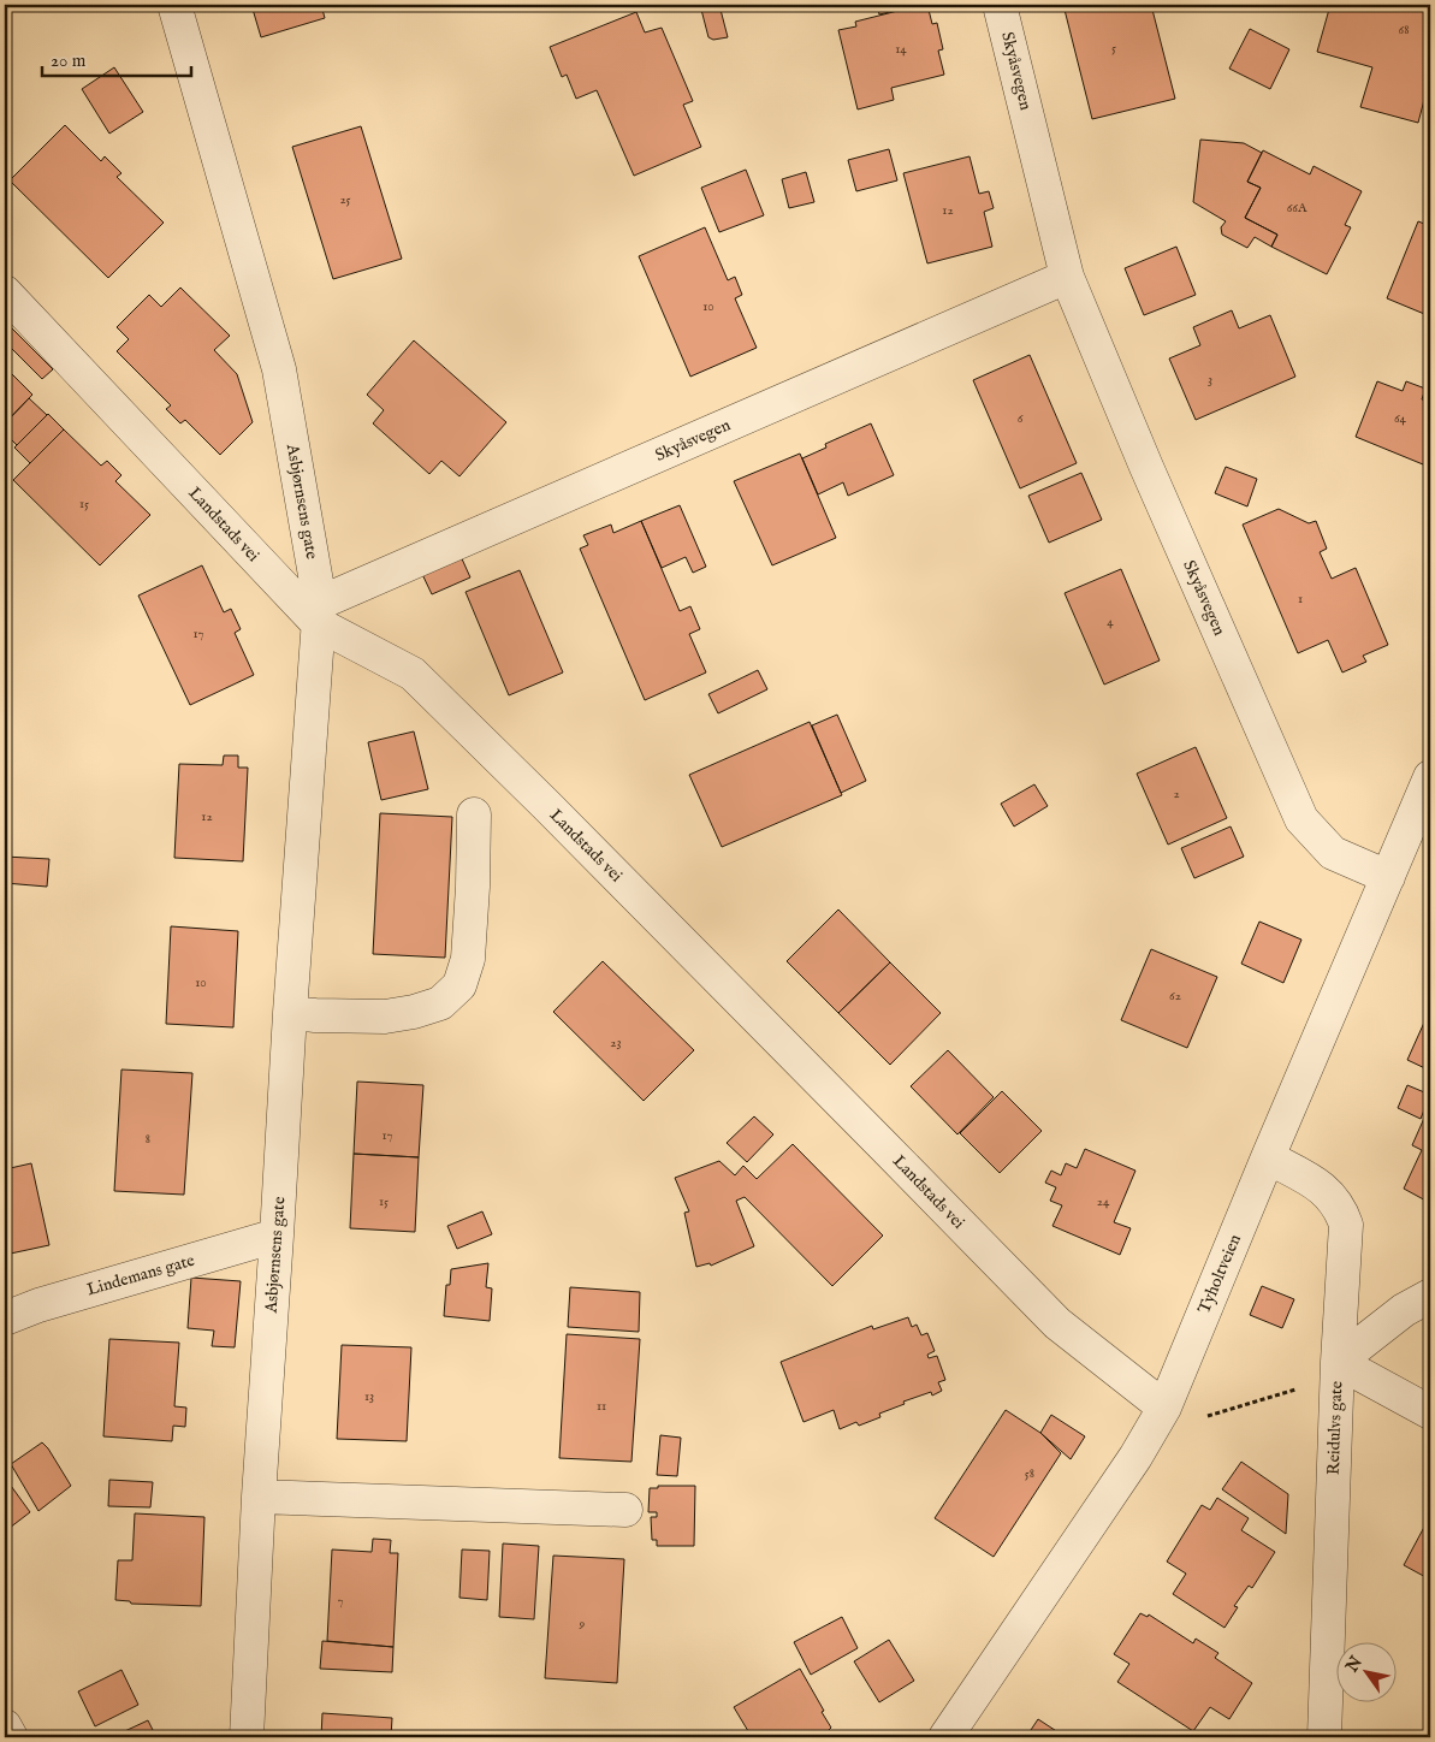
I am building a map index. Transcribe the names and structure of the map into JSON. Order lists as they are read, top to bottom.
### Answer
{
  "streets": {
    "street": [
      "Skyåsvegen",
      "Asbjørnsens gate",
      "Landstads vei",
      "Tyholtveien",
      "Lindemans gate",
      "Reidulvs gate"
    ]
  },
  "crossings": [
    ["Skyåsvegen", "Asbjørnsens gate"],
    ["Skyåsvegen", "Landstads vei"],
    ["Skyåsvegen", "Tyholtveien"],
    ["Asbjørnsens gate", "Landstads vei"],
    ["Asbjørnsens gate", "Lindemans gate"],
    ["Landstads vei", "Tyholtveien"],
    ["Tyholtveien", "Reidulvs gate"]
  ],
  "house_numbers": [
    "68",
    "5",
    "14",
    "25",
    "66A",
    "12",
    "10",
    "3",
    "6",
    "64",
    "15",
    "1",
    "4",
    "17",
    "2",
    "12",
    "10",
    "62",
    "23",
    "17",
    "8",
    "15",
    "24",
    "13",
    "11",
    "58",
    "7",
    "9"
  ],
  "scale_bar": "20 m",
  "north": "top left"
}
